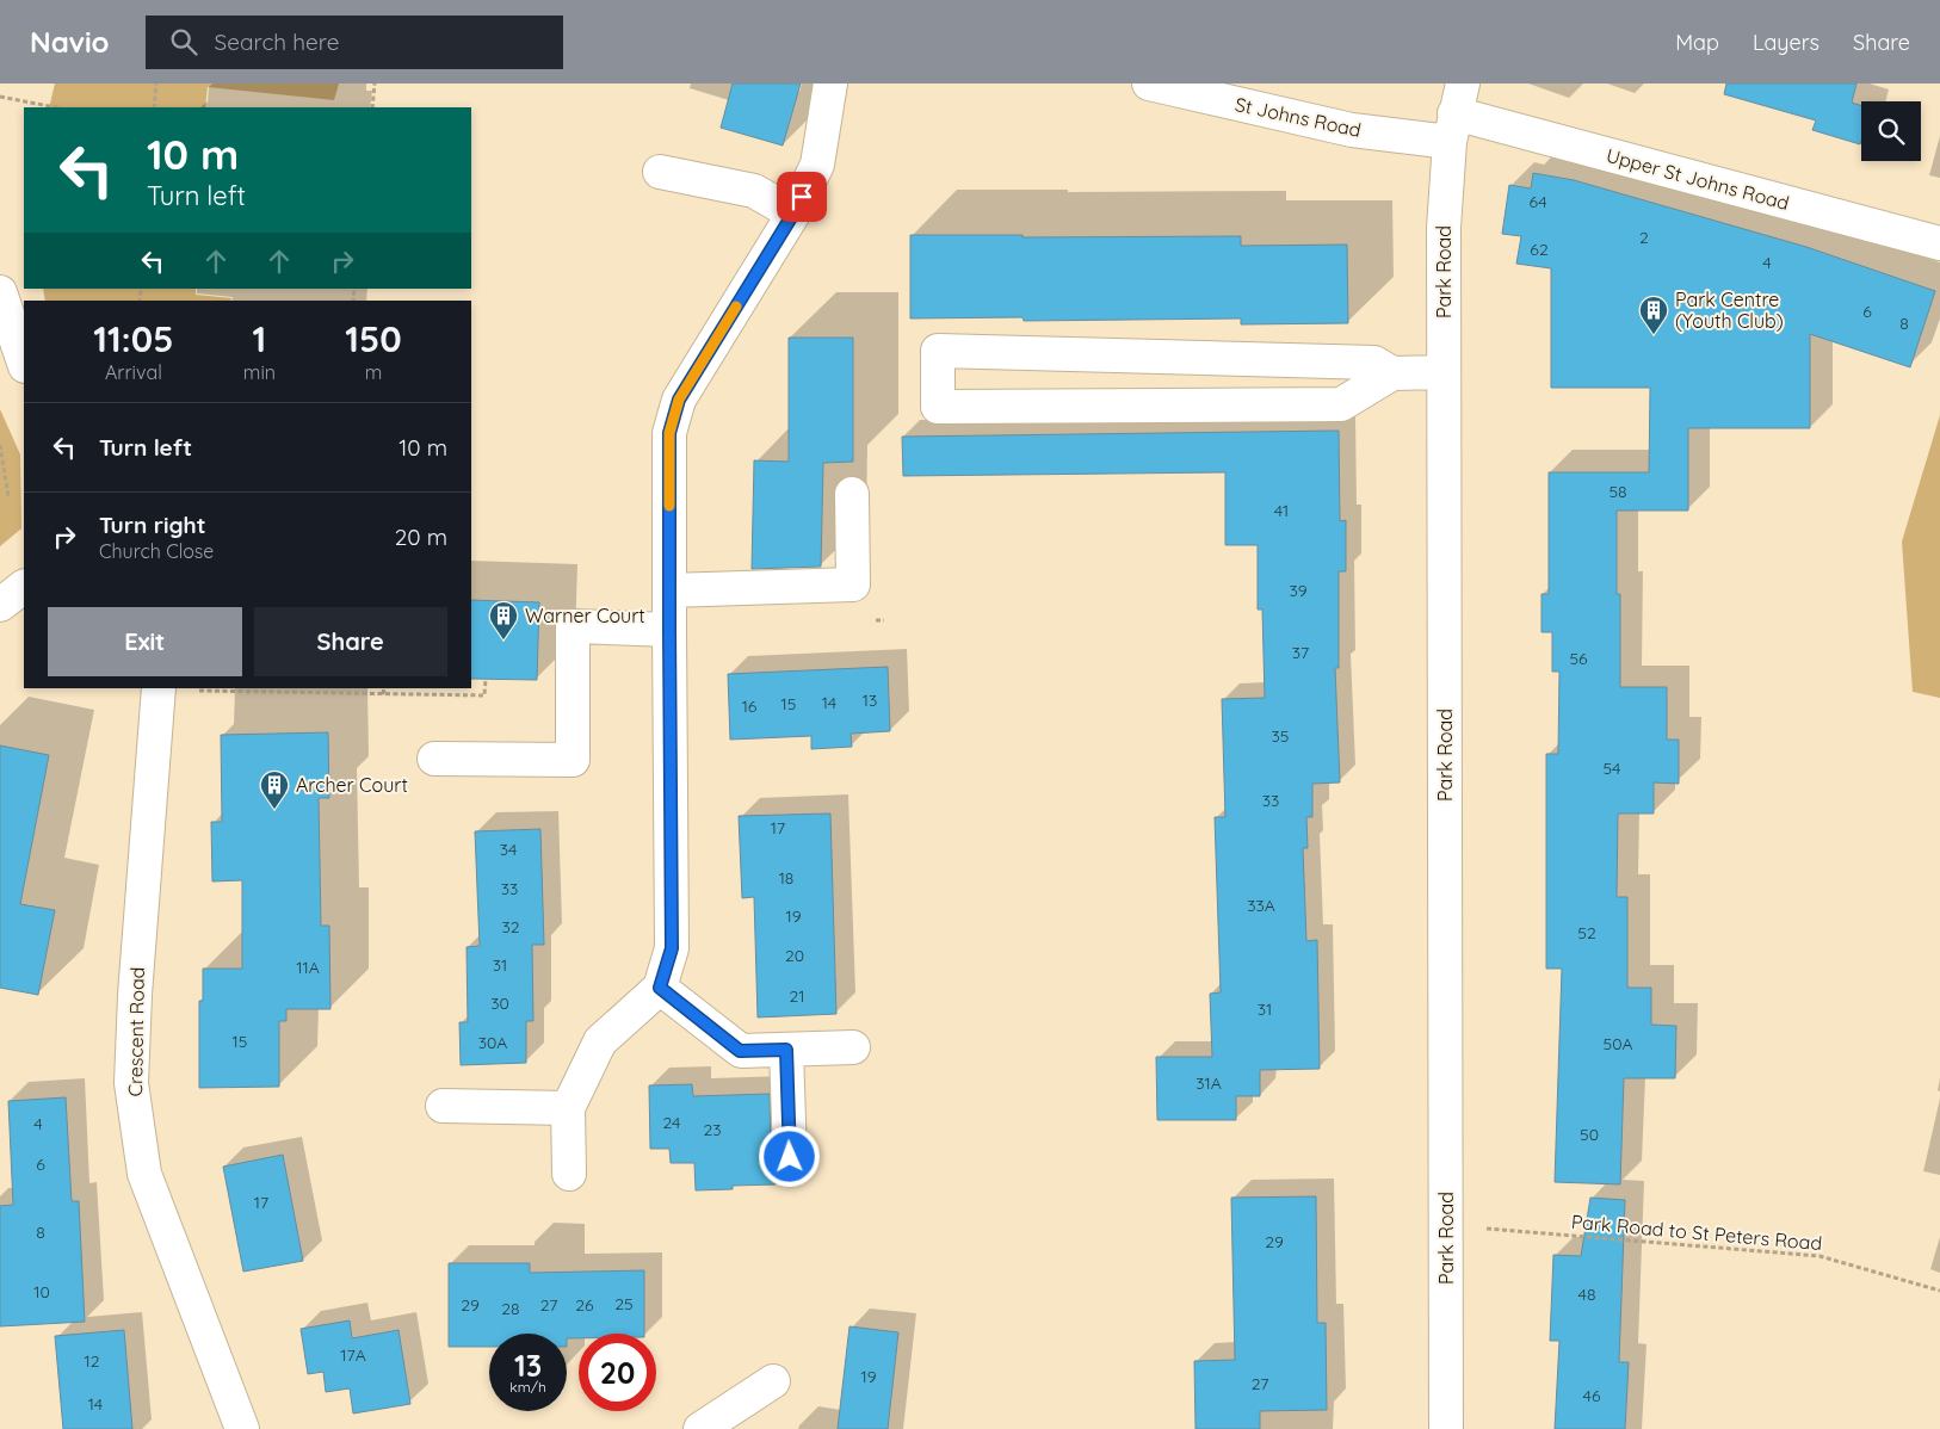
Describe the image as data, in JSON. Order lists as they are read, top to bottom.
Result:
{
  "streets": {
    "street": [
      "St Johns Road",
      "Upper St Johns Road",
      "Park Road",
      "Crescent Road"
    ],
    "path": ["Park Road to St Peters Road"]
  },
  "crossings": [
    ["St Johns Road", "Upper St Johns Road"],
    ["St Johns Road", "Park Road"],
    ["Upper St Johns Road", "Park Road"],
    ["Park Road", "Park Road to St Peters Road"]
  ],
  "places": {
    "building": ["Park Centre (Youth Club)", "Warner Court", "Archer Court"]
  },
  "house_numbers": [
    "64",
    "2",
    "62",
    "4",
    "6",
    "8",
    "58",
    "41",
    "39",
    "37",
    "56",
    "13",
    "14",
    "15",
    "16",
    "35",
    "54",
    "33",
    "17",
    "34",
    "18",
    "33",
    "33A",
    "19",
    "32",
    "52",
    "20",
    "31",
    "11A",
    "21",
    "30",
    "31",
    "15",
    "30A",
    "50A",
    "31A",
    "24",
    "4",
    "23",
    "50",
    "6",
    "17",
    "8",
    "29",
    "10",
    "48",
    "25",
    "29",
    "27",
    "26",
    "28",
    "17A",
    "12",
    "19",
    "27",
    "46",
    "14"
  ],
  "page": {
    "header": "Navio",
    "search": "Search here",
    "nav": ["Map", "Layers", "Share"],
    "turn": ["10 m", "Turn left"],
    "eta": [
      "11:05",
      "Arrival",
      "1",
      "min",
      "150",
      "m"
    ],
    "list": [
      {
        "name": "Turn left",
        "value": "10 m"
      },
      {
        "name": "Turn right",
        "note": "Church Close",
        "value": "20 m"
      }
    ],
    "buttons": ["Exit", "Share"],
    "speed": "13 km/h",
    "limit": "20"
  }
}
